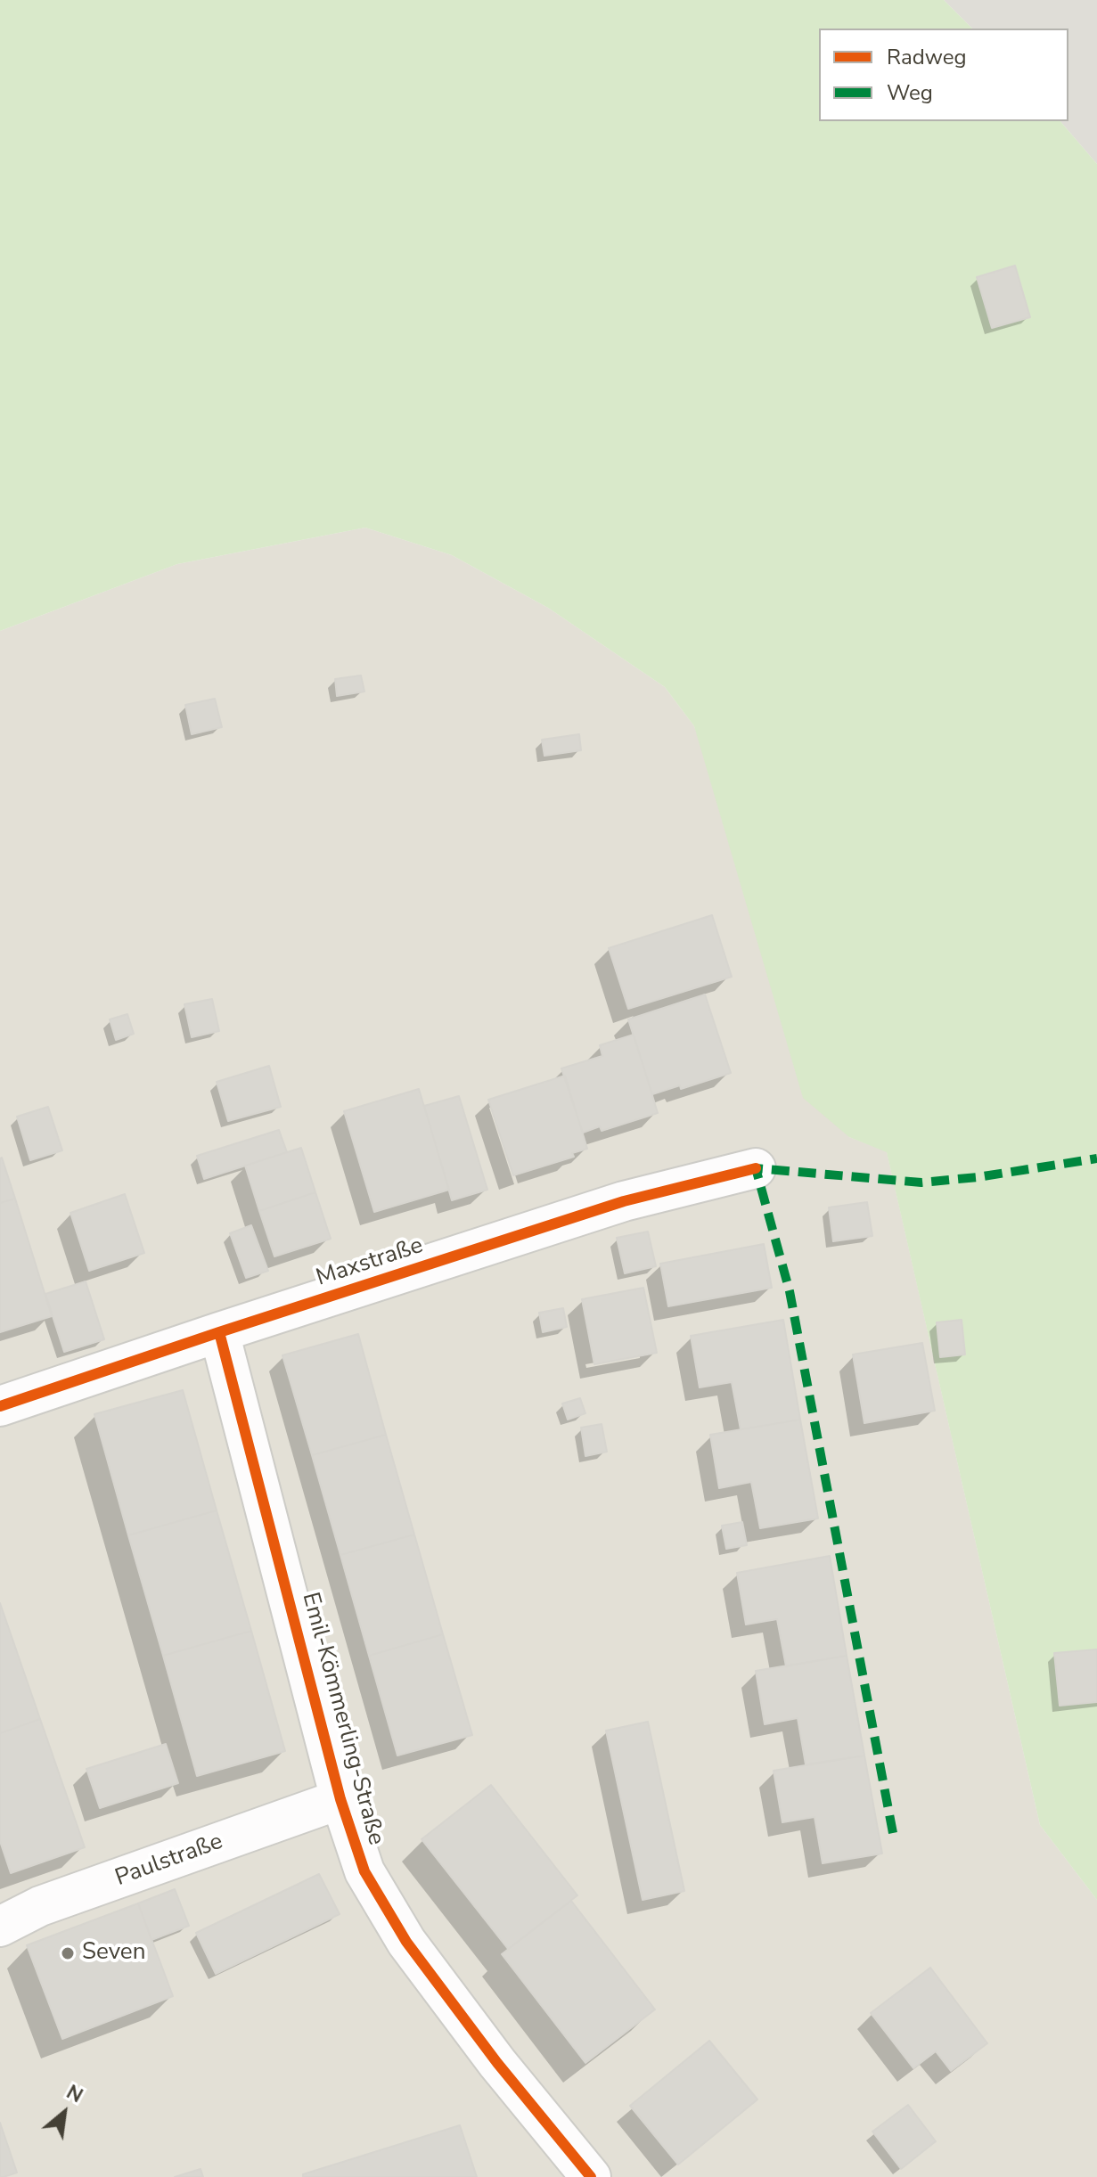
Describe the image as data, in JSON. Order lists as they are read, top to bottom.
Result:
{
  "streets": {
    "street": ["Maxstraße", "Emil-Kömmerling-Straße", "Paulstraße"]
  },
  "crossings": [
    ["Maxstraße", "Emil-Kömmerling-Straße"],
    ["Emil-Kömmerling-Straße", "Paulstraße"]
  ],
  "places": ["Seven"],
  "legend": ["Radweg", "Weg"],
  "north": "top right"
}
